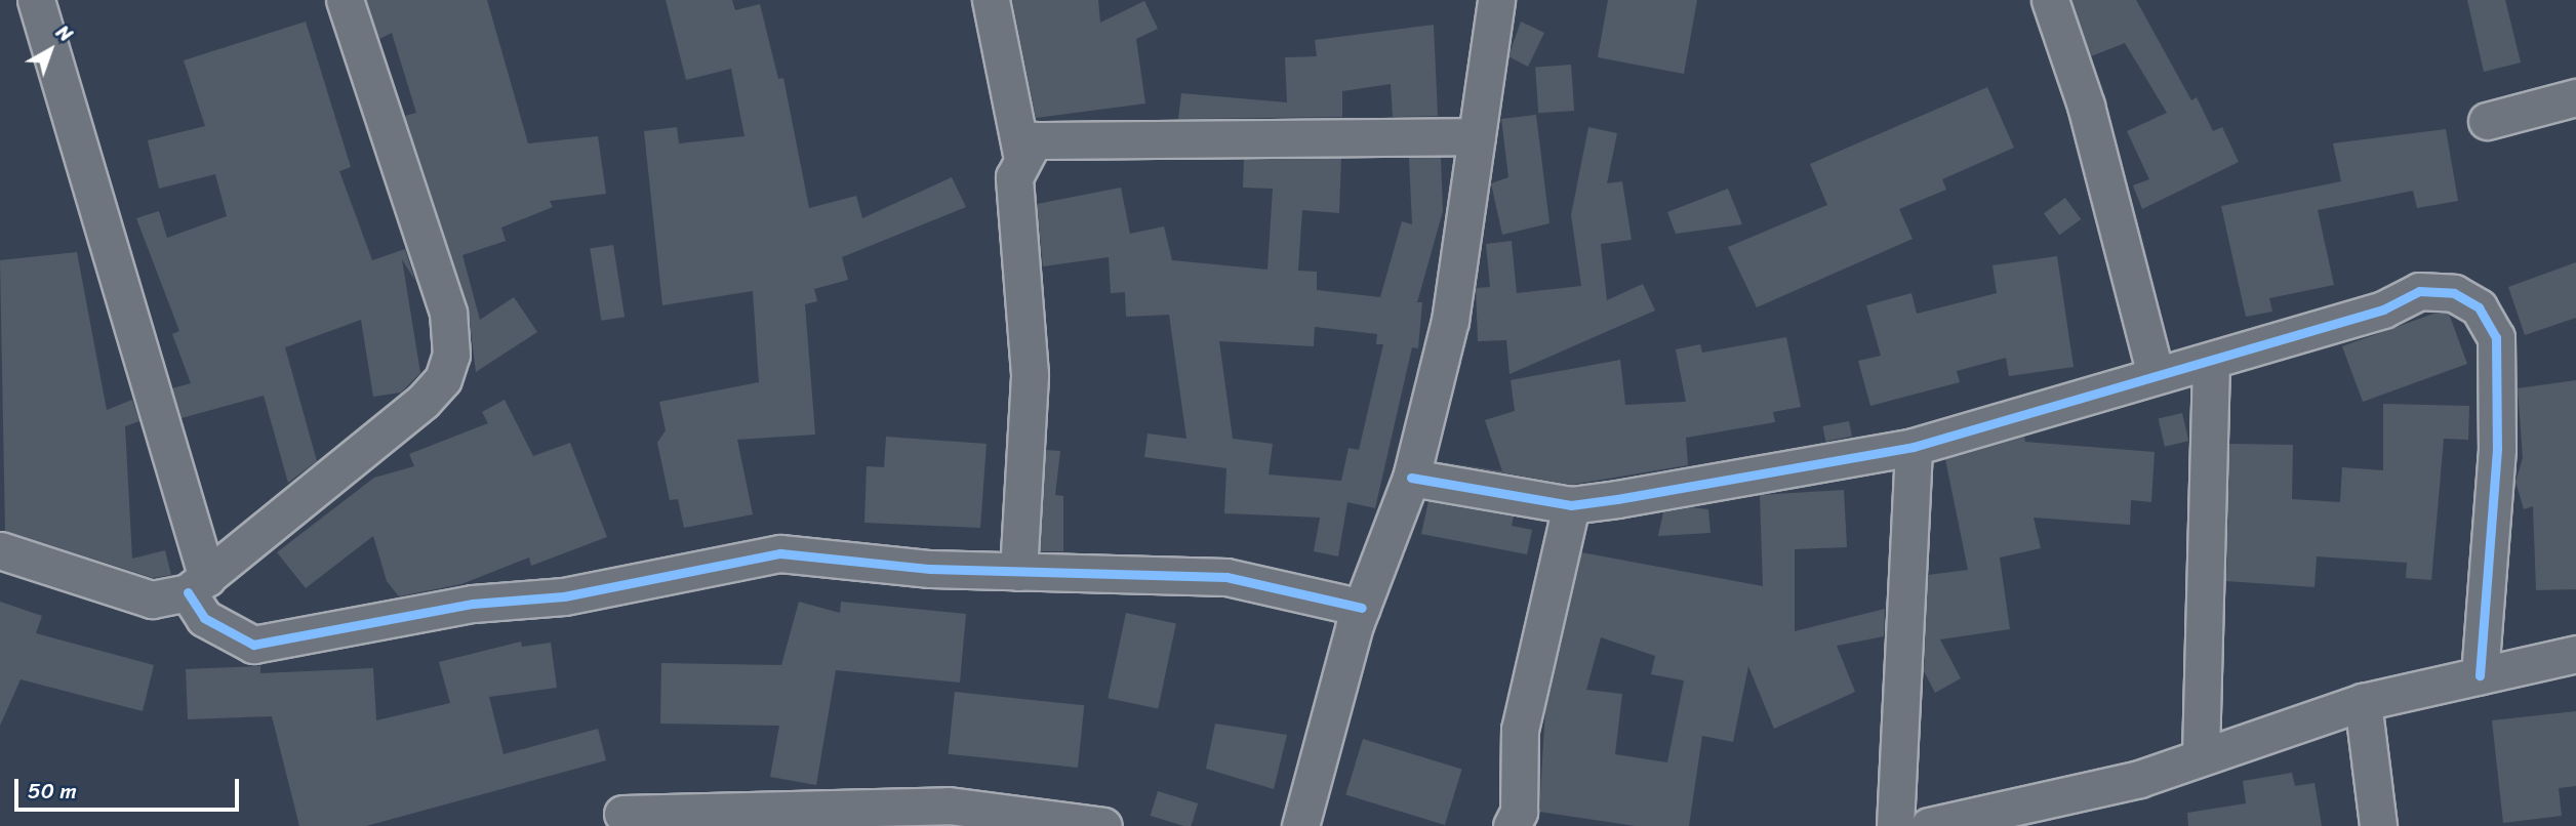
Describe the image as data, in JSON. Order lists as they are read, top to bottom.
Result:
{
  "scale_bar": "50 m",
  "north": "top right"
}
